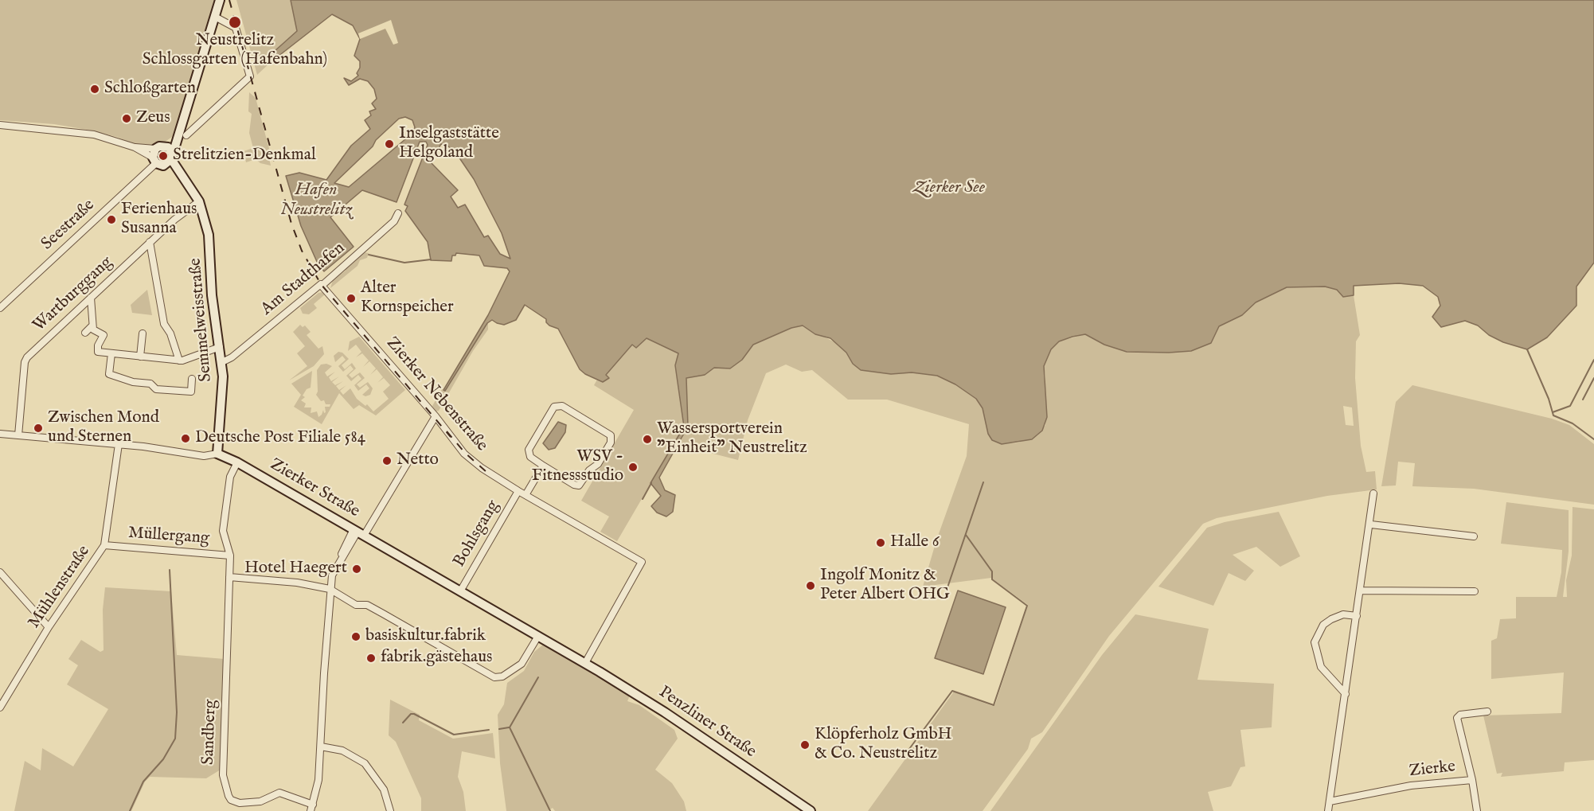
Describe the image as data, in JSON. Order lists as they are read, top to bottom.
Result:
{
  "streets": {
    "main road": ["Semmelweisstraße", "Zierker Straße", "Penzliner Straße"],
    "street": [
      "Seestraße",
      "Am Stadthafen",
      "Wartburggang",
      "Zierker Nebenstraße",
      "Bohlsgang",
      "Müllergang",
      "Mühlenstraße",
      "Sandberg",
      "Zierke"
    ]
  },
  "crossings": [
    ["Seestraße", "Semmelweisstraße"],
    ["Am Stadthafen", "Semmelweisstraße"],
    ["Am Stadthafen", "Zierker Nebenstraße"],
    ["Wartburggang", "Semmelweisstraße"],
    ["Wartburggang", "Zierker Straße"],
    ["Semmelweisstraße", "Zierker Straße"],
    ["Zierker Nebenstraße", "Zierker Straße"],
    ["Zierker Nebenstraße", "Bohlsgang"],
    ["Zierker Nebenstraße", "Penzliner Straße"],
    ["Zierker Nebenstraße", "Sandberg"],
    ["Zierker Straße", "Bohlsgang"],
    ["Zierker Straße", "Mühlenstraße"],
    ["Zierker Straße", "Penzliner Straße"],
    ["Zierker Straße", "Sandberg"],
    ["Müllergang", "Mühlenstraße"],
    ["Müllergang", "Sandberg"]
  ],
  "water": ["Zierker See", "Hafen Neustrelitz"],
  "places": [
    "Neustrelitz Schlossgarten (Hafenbahn)",
    "Schloßgarten",
    "Zeus",
    "Inselgaststätte Helgoland",
    "Strelitzien-Denkmal",
    "Ferienhaus Susanna",
    "Alter Kornspeicher",
    "Zwischen Mond und Sternen",
    "Deutsche Post Filiale 584",
    "Wassersportverein \"Einheit\" Neustrelitz",
    "Netto",
    "WSV - Fitnessstudio",
    "Halle 6",
    "Hotel Haegert",
    "Ingolf Monitz & Peter Albert OHG",
    "basiskultur.fabrik",
    "fabrik.gästehaus",
    "Klöpferholz GmbH & Co. Neustrelitz"
  ]
}
